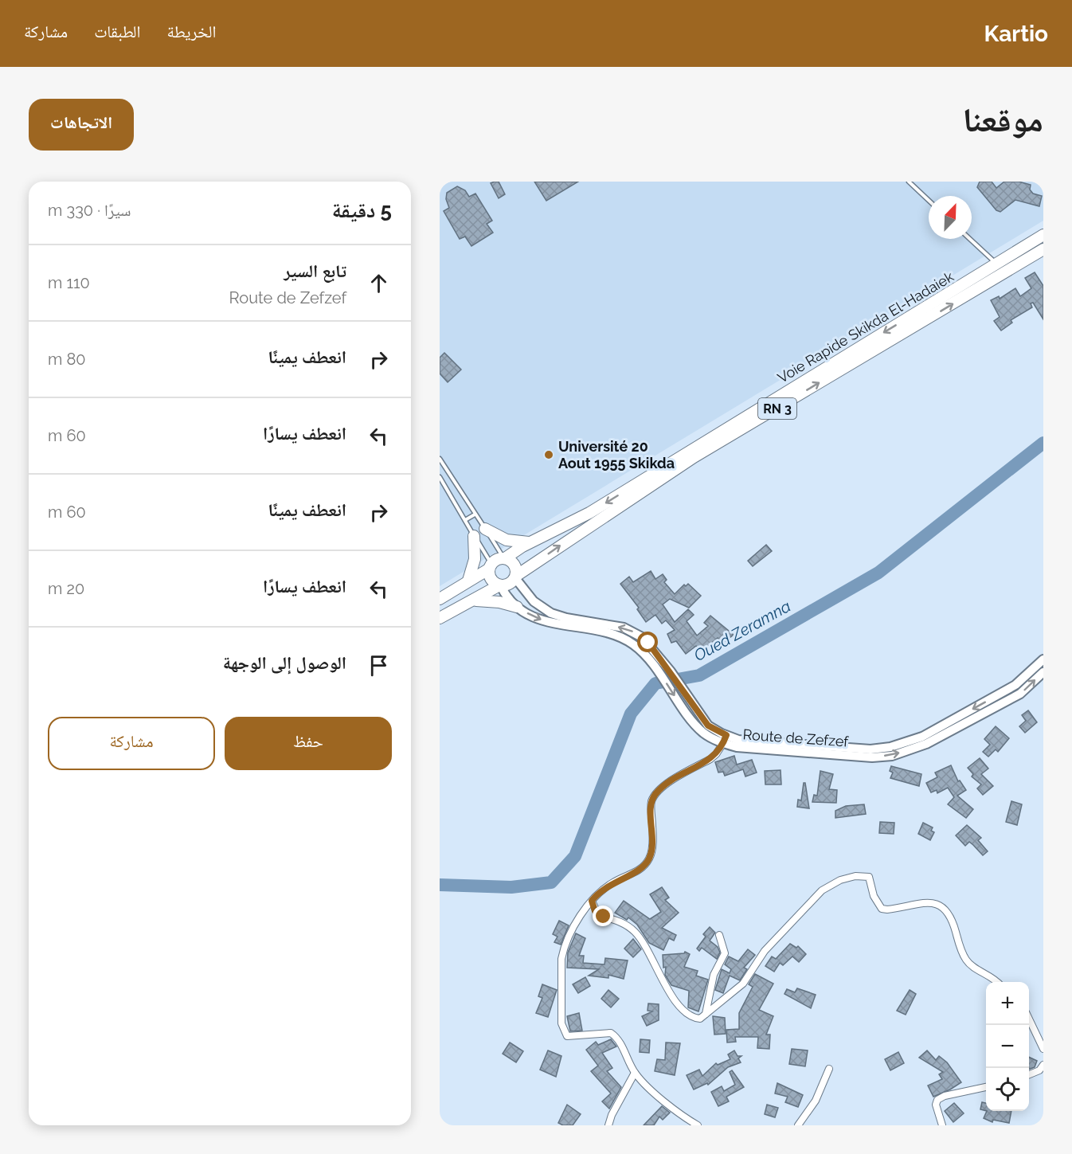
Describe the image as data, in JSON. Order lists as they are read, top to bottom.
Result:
{
  "streets": {
    "highway": ["Voie Rapide Skikda El-Hadaiek", "RN 3"],
    "main road": ["Route de Zefzef"]
  },
  "crossings": [
    ["Voie Rapide Skikda El-Hadaiek", "Route de Zefzef"]
  ],
  "water": ["Oued Zeramna"],
  "places": ["Université 20 Aout 1955 Skikda"],
  "north": "top right",
  "page": {
    "header": "Kartio",
    "nav": ["الخريطة", "الطبقات", "مشاركة"],
    "title": "موقعنا",
    "buttons": [
      "الاتجاهات",
      ["حفظ", "مشاركة"]
    ],
    "heading": ["5 دقيقة", "سيرًا · 330 m"],
    "list": [
      ["تابع السير", "Route de Zefzef", "110 m"],
      ["انعطف يمينًا", "80 m"],
      ["انعطف يسارًا", "60 m"],
      ["انعطف يمينًا", "60 m"],
      ["انعطف يسارًا", "20 m"],
      "الوصول إلى الوجهة"
    ],
    "map_buttons": ["+", "−"]
  }
}
